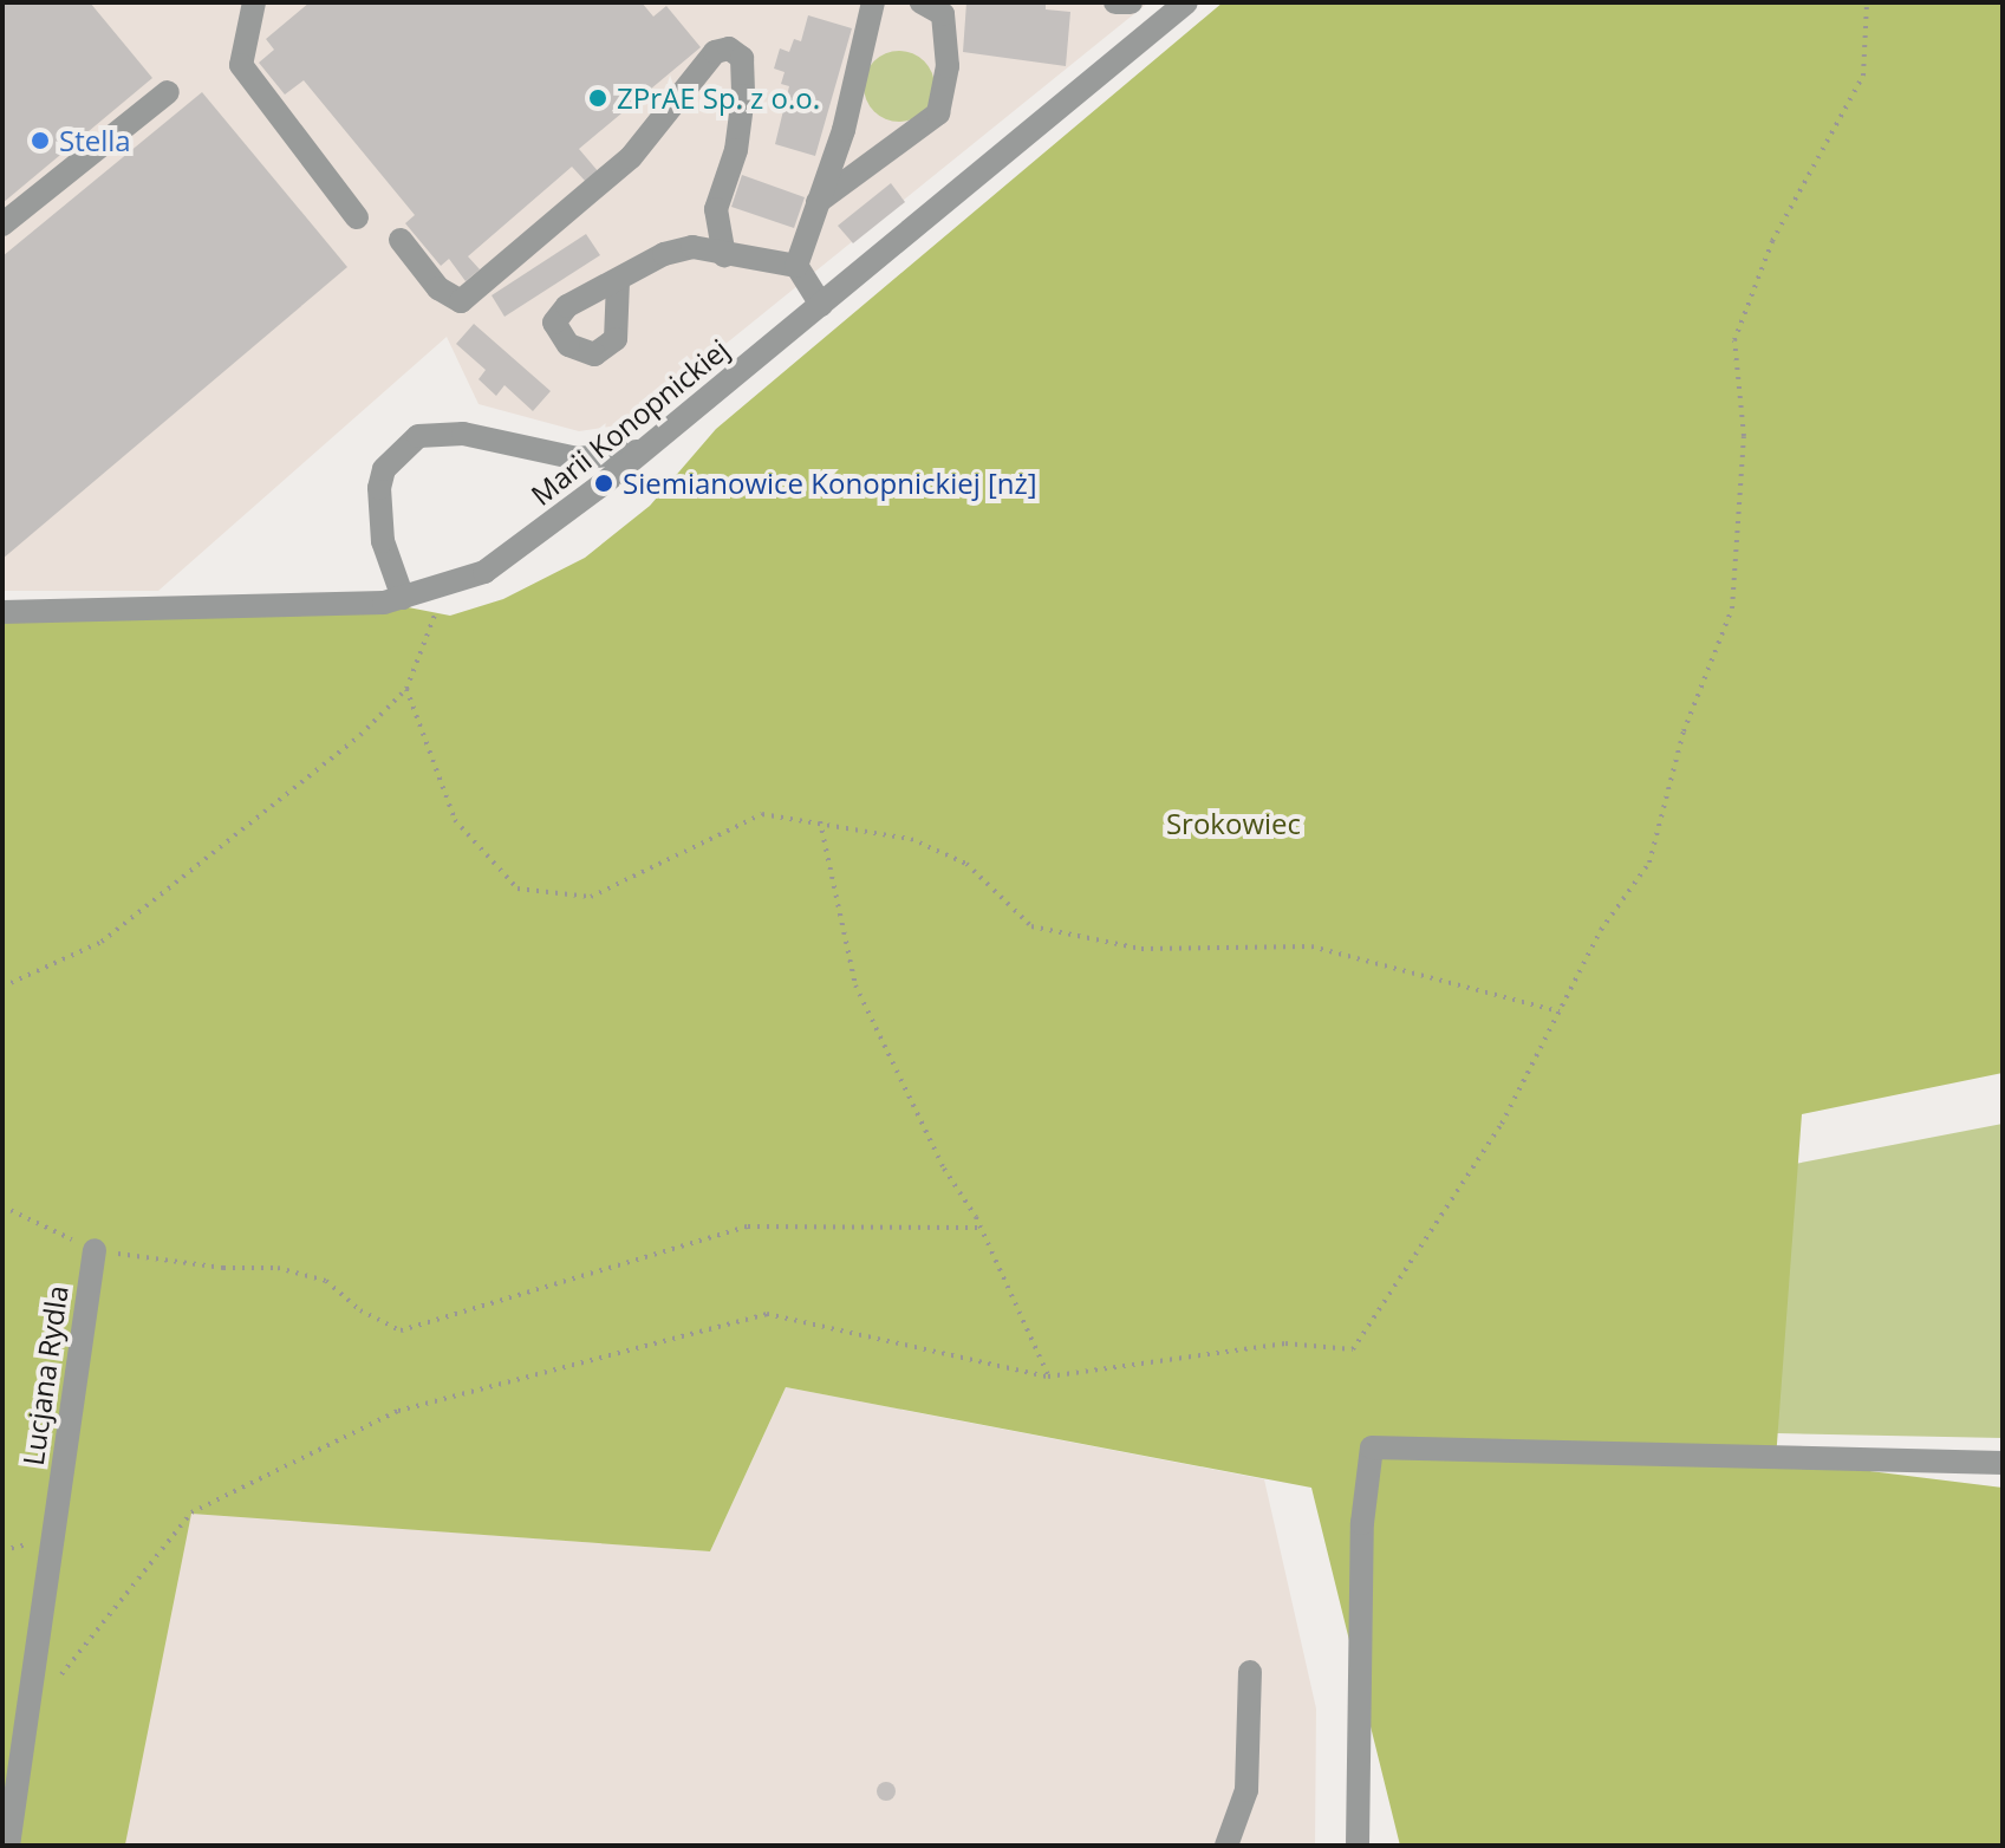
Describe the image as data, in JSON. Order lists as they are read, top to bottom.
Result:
{
  "streets": {
    "street": ["Marii Konopnickiej", "Lucjana Rydla"]
  },
  "parks": ["Srokowiec"],
  "places": ["ZPrAE Sp. z o.o.", "Stella", "Siemianowice Konopnickiej [nż]"]
}
